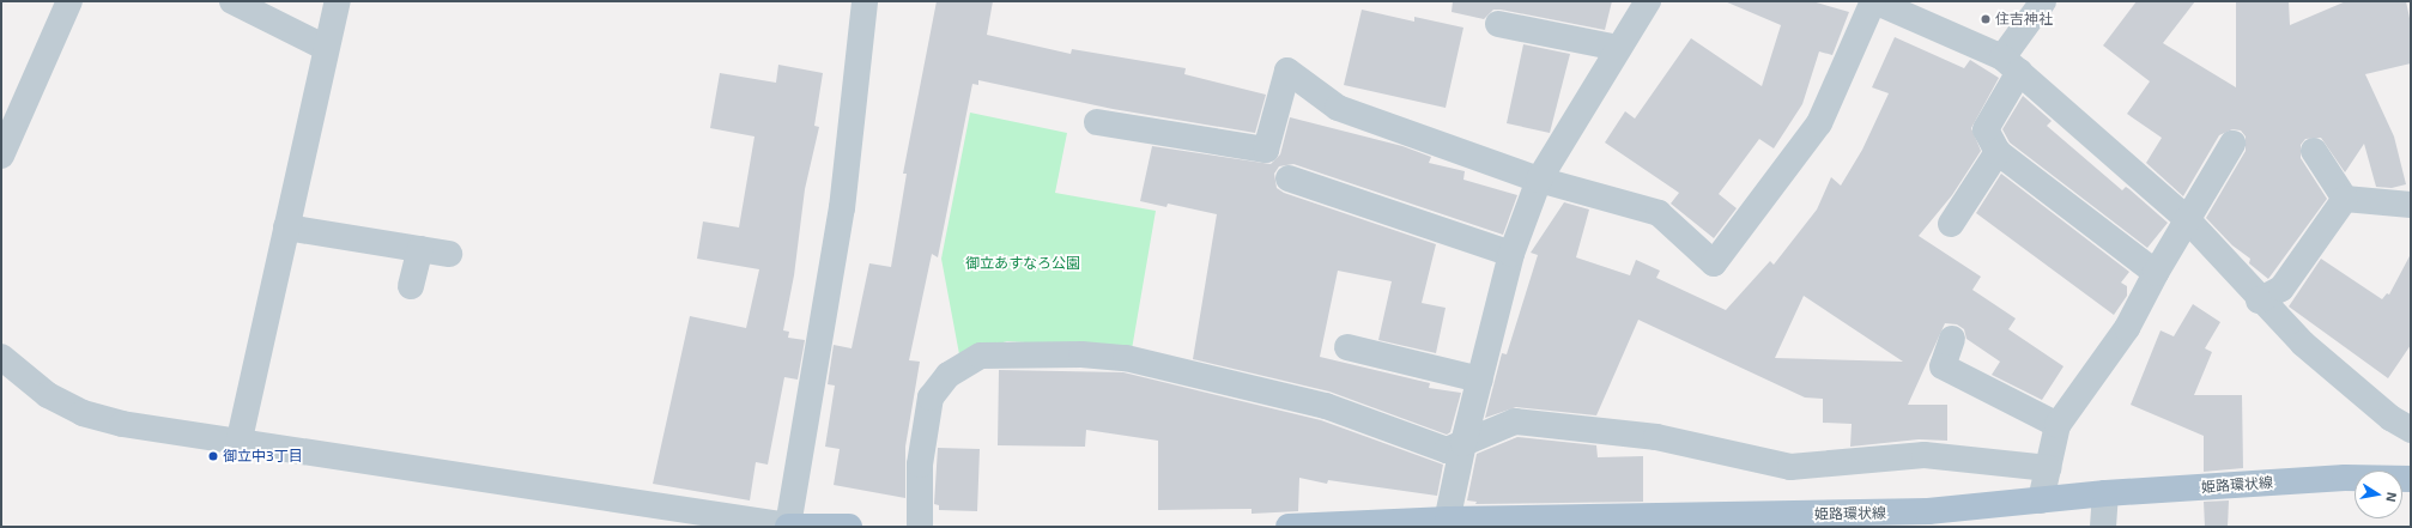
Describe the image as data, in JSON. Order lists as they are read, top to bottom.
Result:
{
  "streets": {
    "main road": ["姫路環状線"]
  },
  "parks": ["御立あすなろ公園"],
  "places": ["住吉神社", "御立中3丁目"],
  "north": "right"
}
